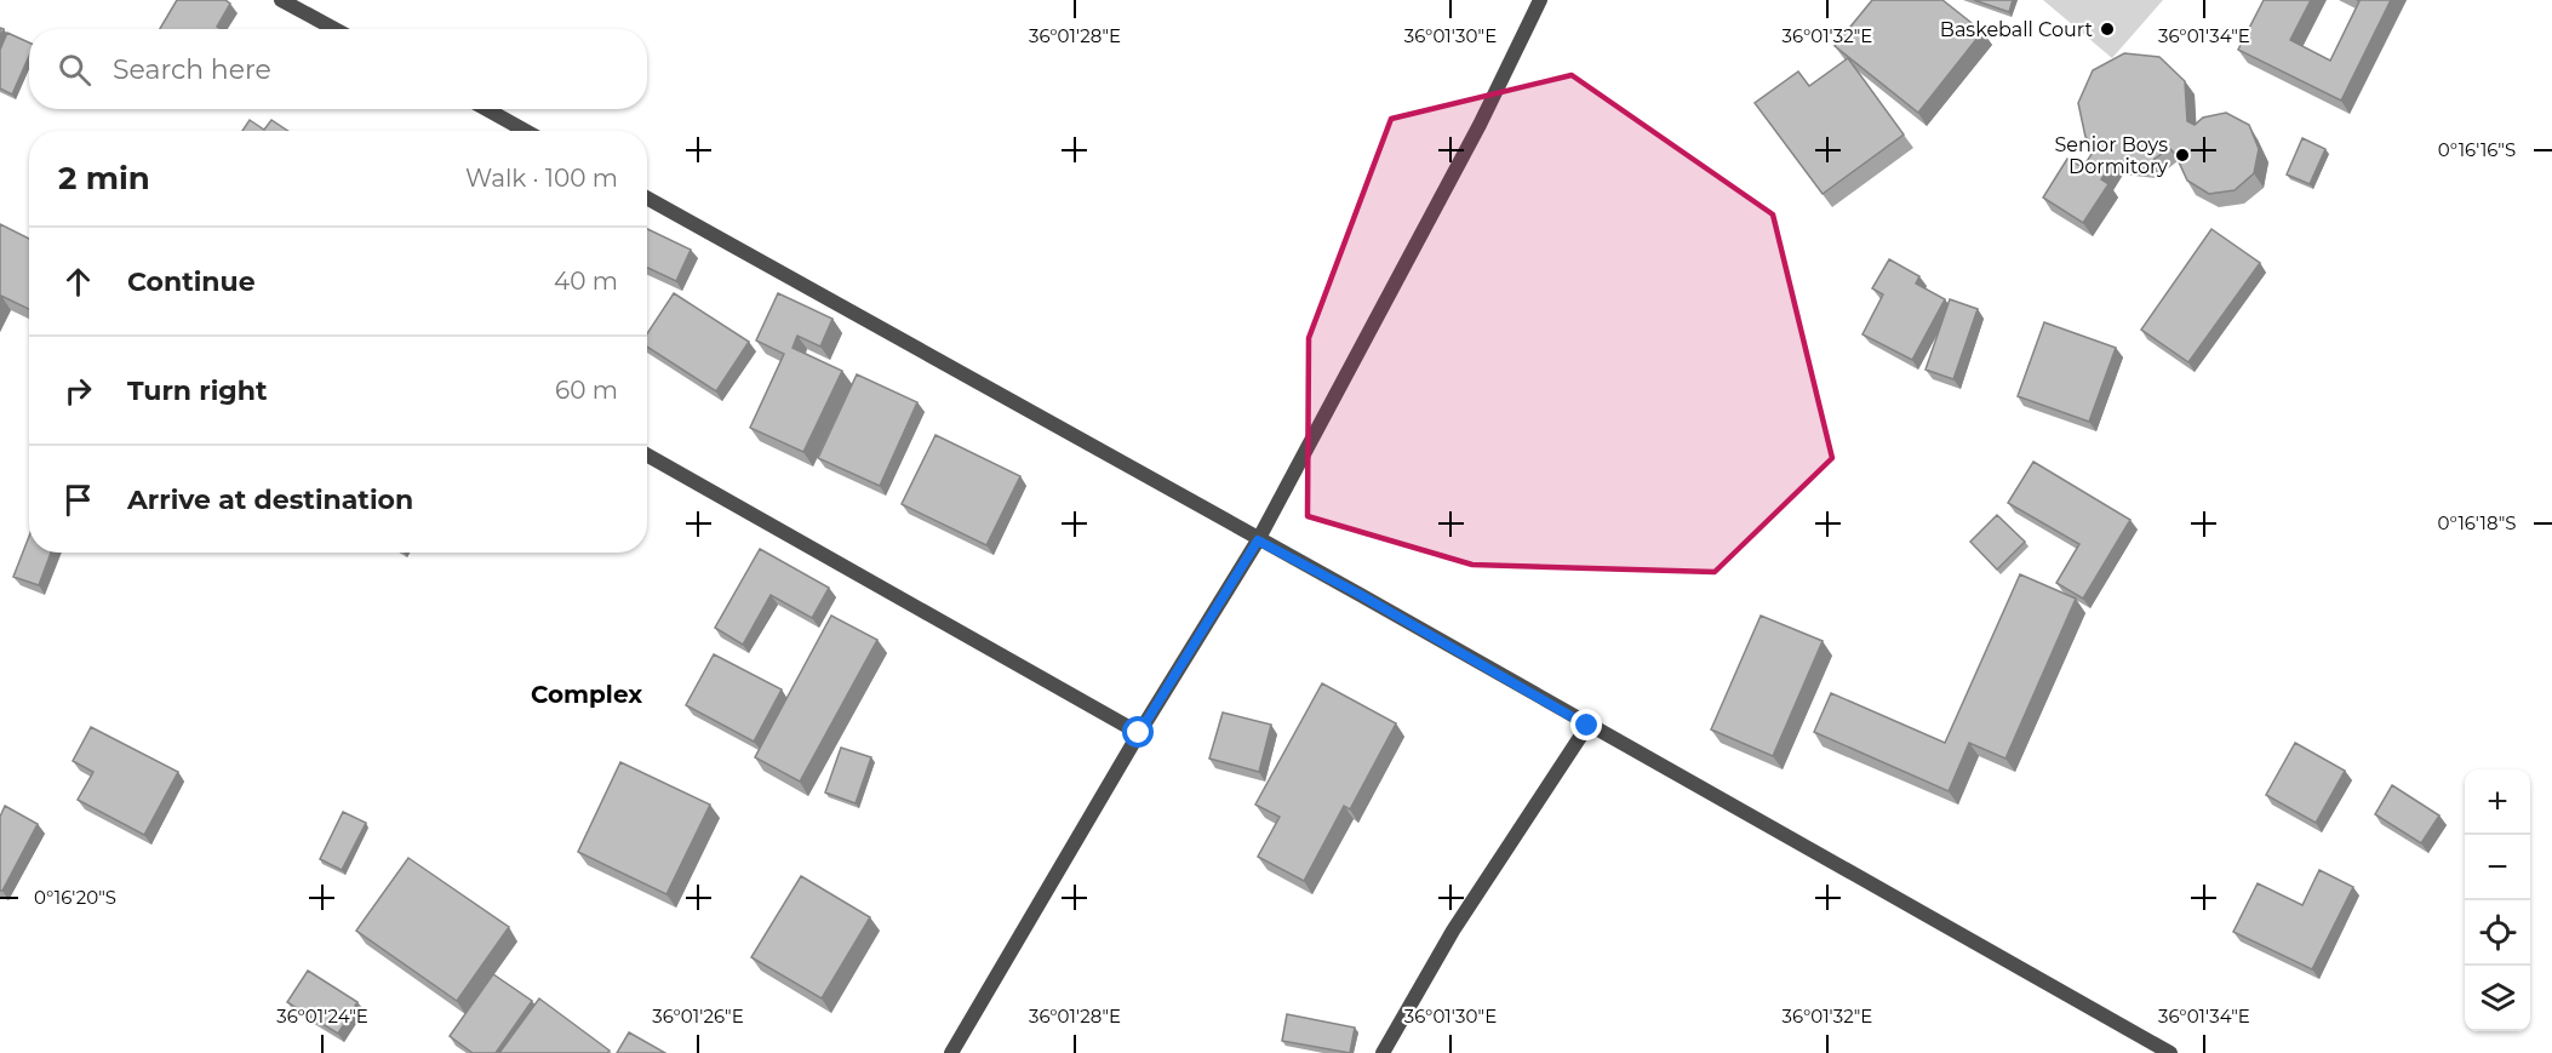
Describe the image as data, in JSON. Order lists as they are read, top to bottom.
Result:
{
  "districts": ["Complex"],
  "places": ["Baskeball Court", "Senior Boys Dormitory"],
  "page": {
    "search": "Search here",
    "heading": ["2 min", "Walk · 100 m"],
    "list": [
      ["Continue", "40 m"],
      ["Turn right", "60 m"],
      "Arrive at destination"
    ],
    "map_buttons": ["+", "−"]
  },
  "coordinates": [
    "36°01'28\"E",
    "36°01'30\"E",
    "36°01'32\"E",
    "36°01'34\"E",
    "0°16'16\"S",
    "0°16'18\"S",
    "0°16'20\"S",
    "36°01'24\"E",
    "36°01'26\"E"
  ]
}
